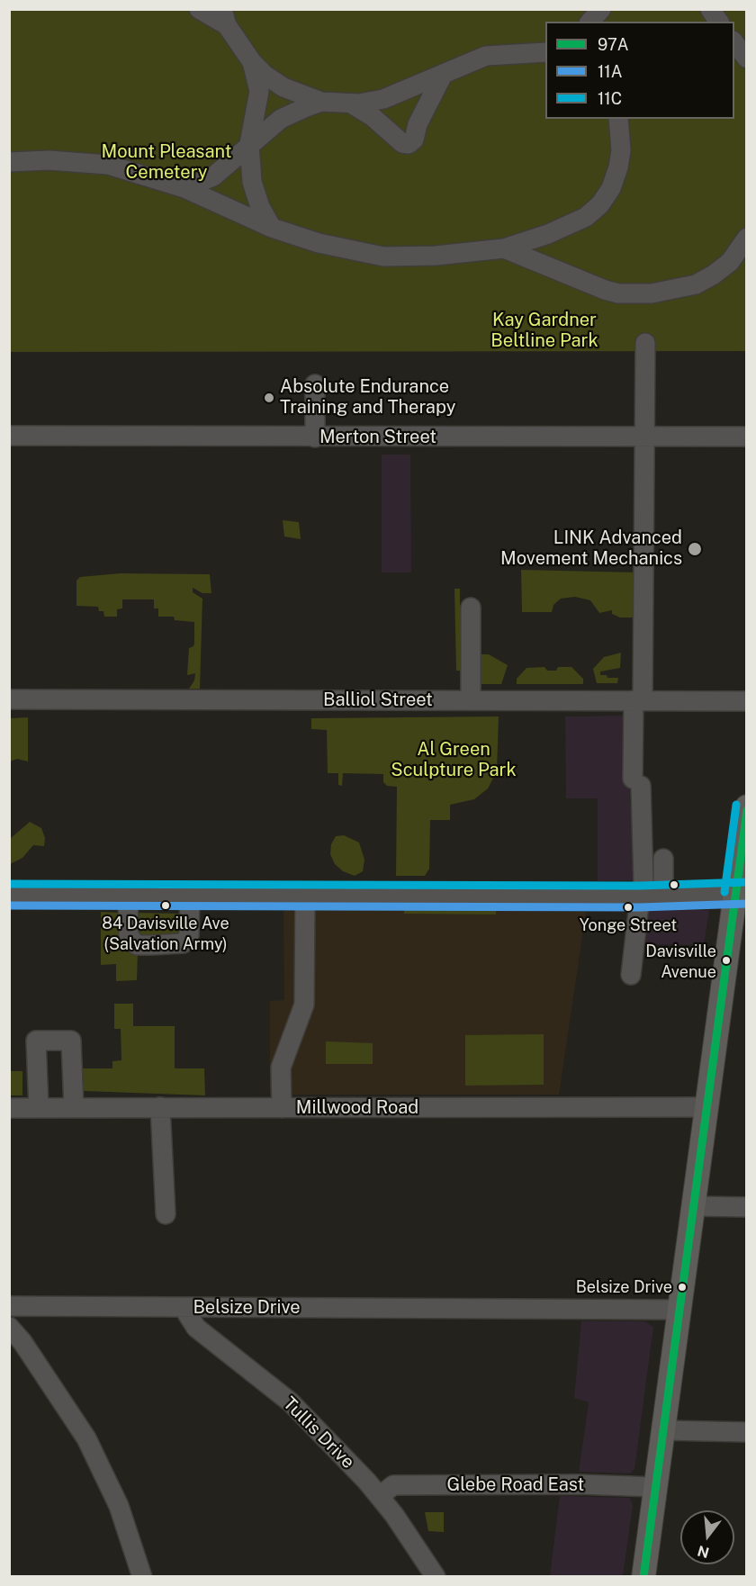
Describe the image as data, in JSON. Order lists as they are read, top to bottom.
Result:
{
  "streets": {
    "street": [
      "Merton Street",
      "Balliol Street",
      "Millwood Road",
      "Belsize Drive",
      "Tullis Drive",
      "Glebe Road East"
    ]
  },
  "crossings": [
    ["Belsize Drive", "Tullis Drive"],
    ["Tullis Drive", "Glebe Road East"]
  ],
  "parks": ["Mount Pleasant Cemetery", "Kay Gardner Beltline Park", "Al Green Sculpture Park"],
  "places": [
    "Absolute Endurance Training and Therapy",
    "LINK Advanced Movement Mechanics",
    "84 Davisville Ave (Salvation Army)",
    "Yonge Street",
    "Davisville Avenue",
    "Belsize Drive"
  ],
  "lines": ["transit line 11C", "transit line 97A", "transit line 11A"],
  "legend": ["97A", "11A", "11C"],
  "north": "bottom"
}
